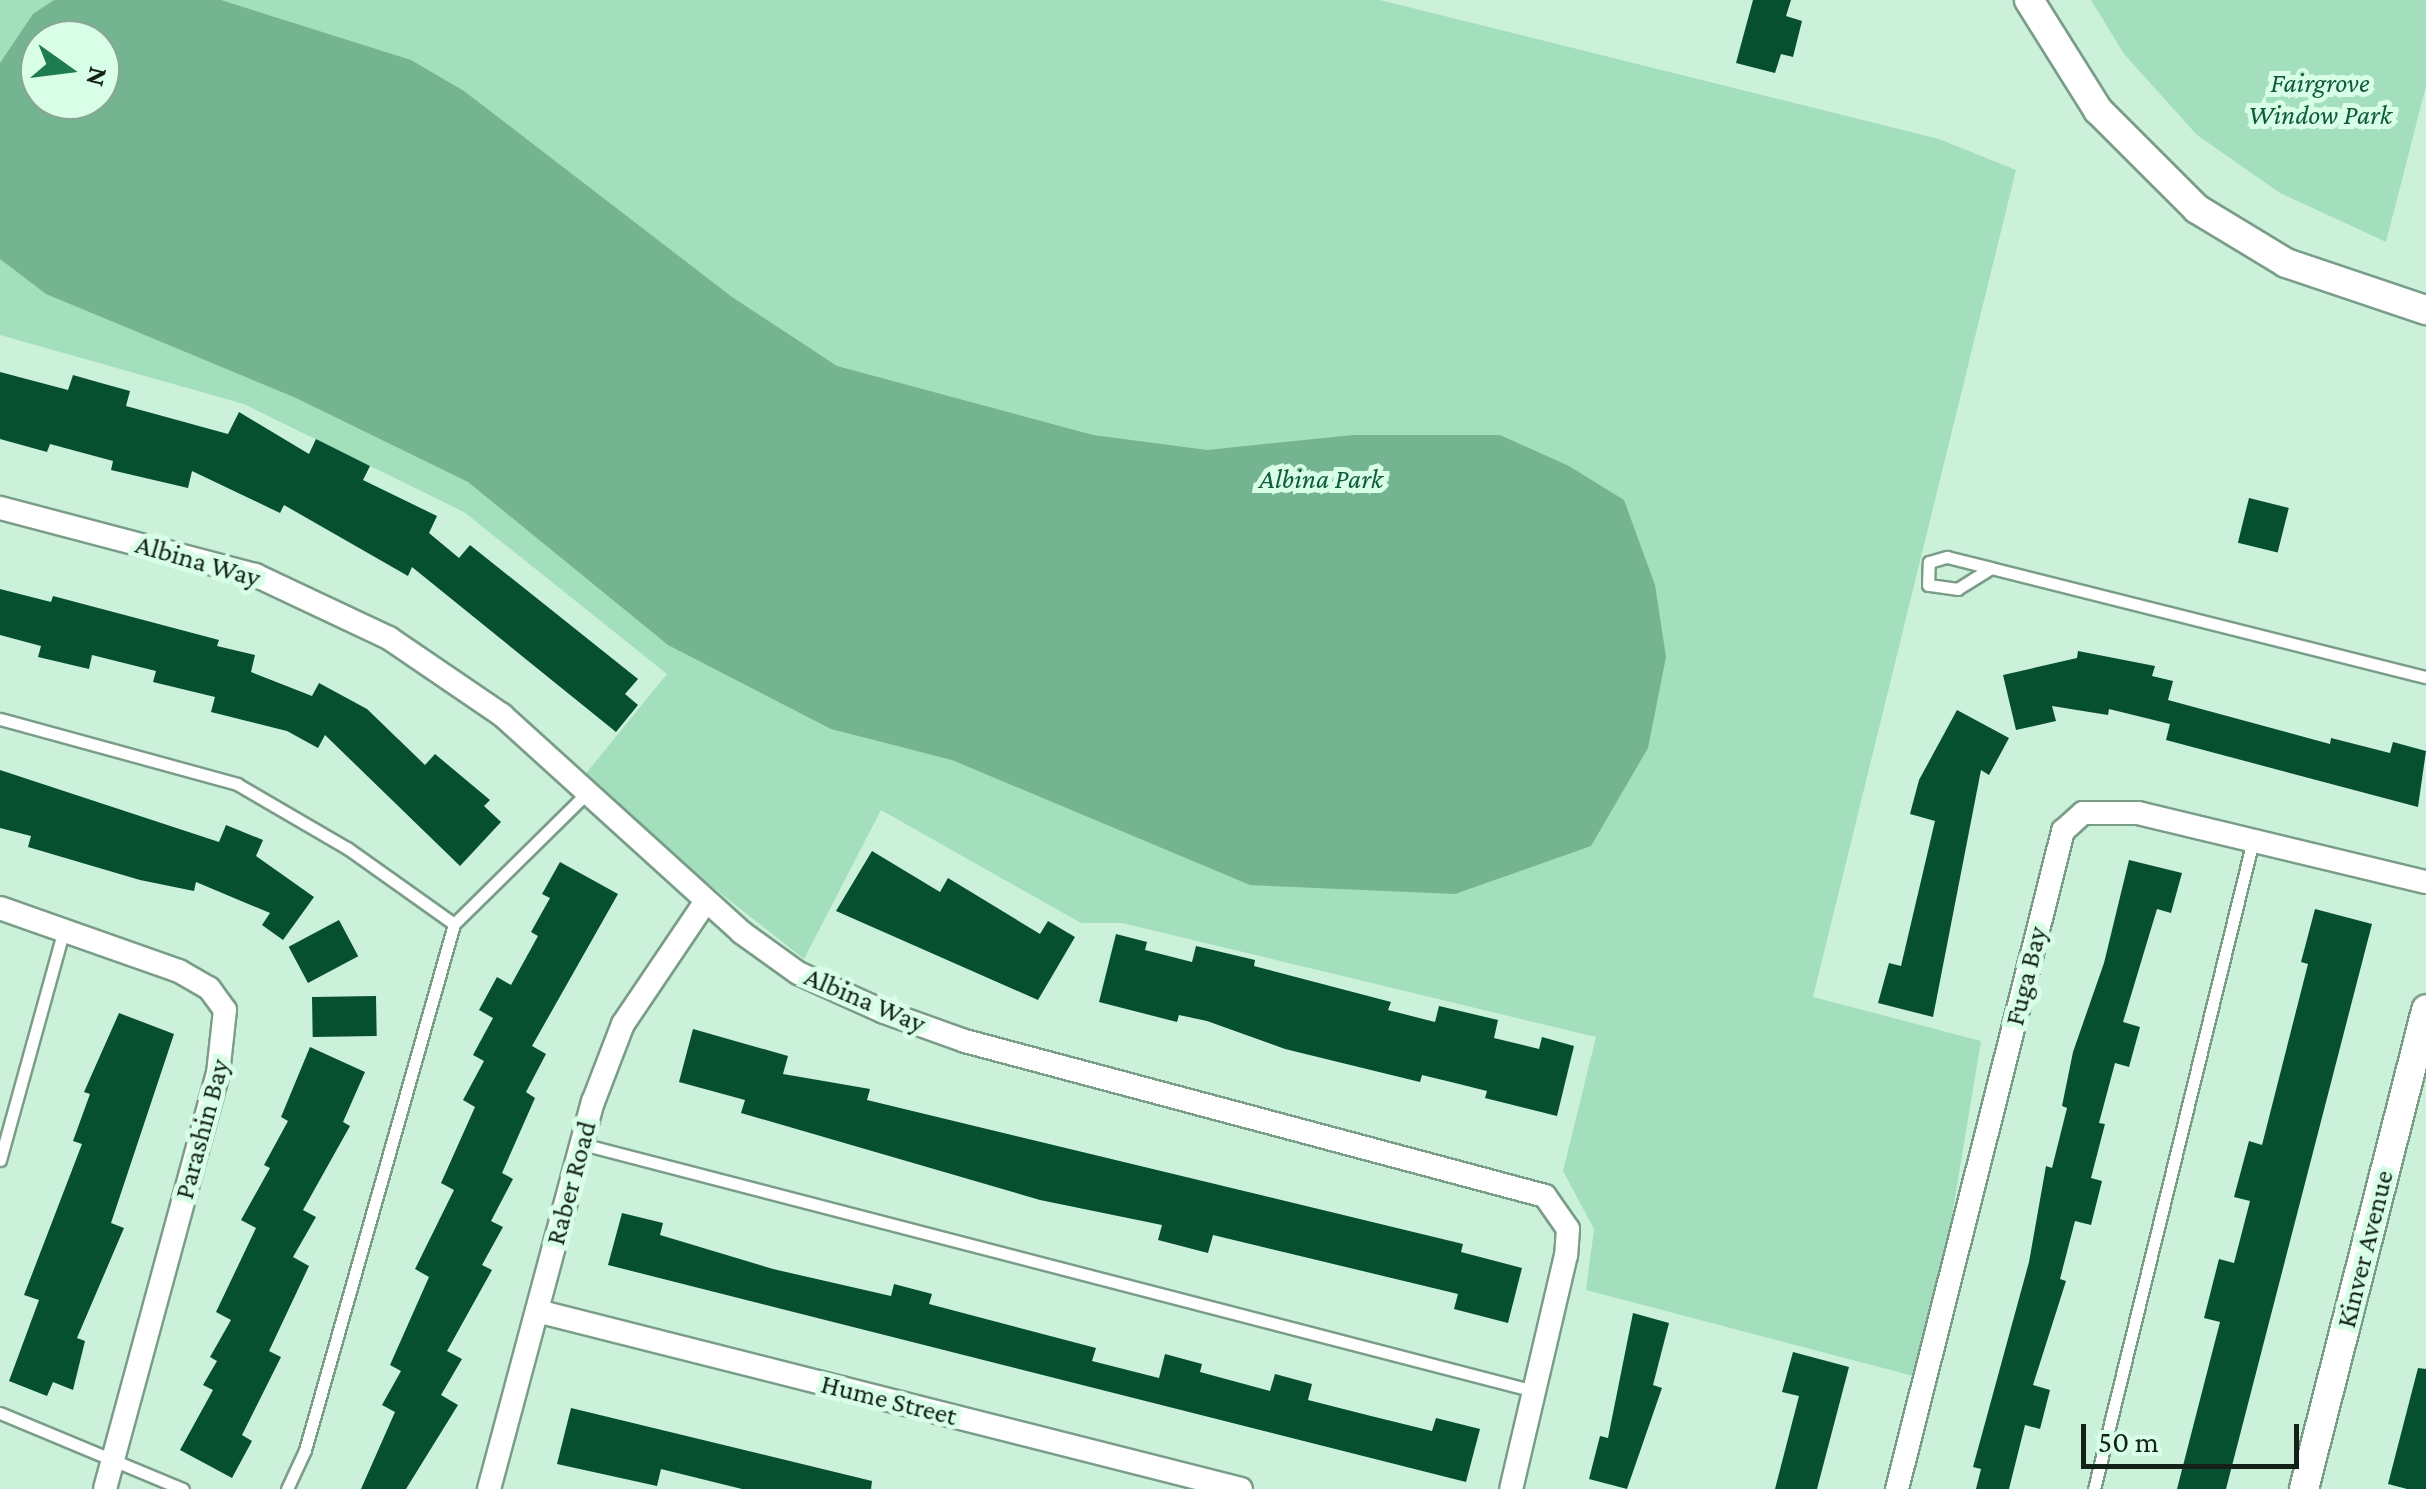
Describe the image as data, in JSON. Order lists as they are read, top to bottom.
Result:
{
  "streets": {
    "street": [
      "Albina Way",
      "Fuga Bay",
      "Parashin Bay",
      "Raber Road",
      "Kinver Avenue",
      "Hume Street"
    ]
  },
  "crossings": [
    ["Albina Way", "Raber Road"],
    ["Raber Road", "Hume Street"]
  ],
  "parks": ["Fairgrove Window Park", "Albina Park"],
  "scale_bar": "50 m",
  "north": "right"
}
